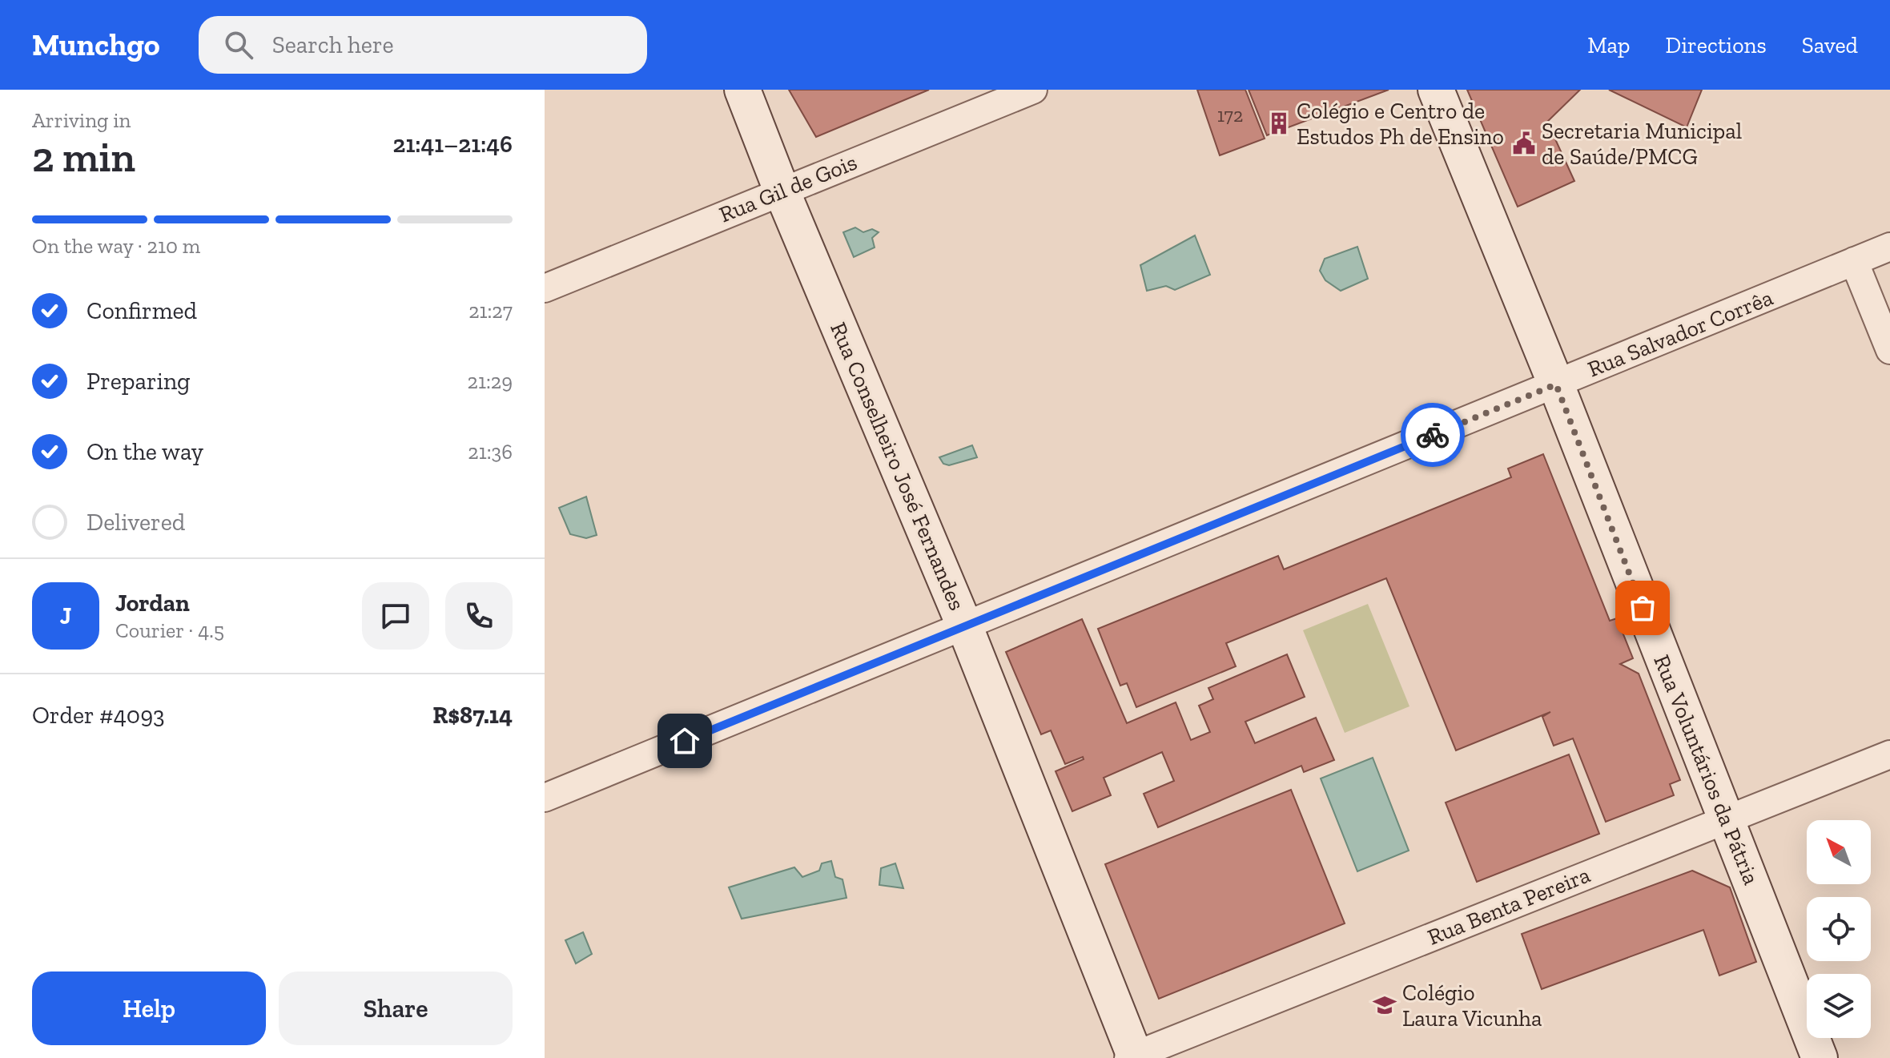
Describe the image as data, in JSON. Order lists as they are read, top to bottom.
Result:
{
  "streets": {
    "main road": ["Rua Conselheiro José Fernandes", "Rua Voluntários da Pátria"],
    "street": ["Rua Gil de Gois", "Rua Salvador Corrêa", "Rua Benta Pereira"]
  },
  "crossings": [
    ["Rua Gil de Gois", "Rua Conselheiro José Fernandes"],
    ["Rua Salvador Corrêa", "Rua Conselheiro José Fernandes"],
    ["Rua Salvador Corrêa", "Rua Voluntários da Pátria"],
    ["Rua Conselheiro José Fernandes", "Rua Benta Pereira"],
    ["Rua Voluntários da Pátria", "Rua Benta Pereira"]
  ],
  "places": {
    "building": ["Colégio e Centro de Estudos Ph de Ensino"],
    "public building": ["Secretaria Municipal de Saúde/PMCG"],
    "school or university": ["Colégio Laura Vicunha"]
  },
  "house_numbers": ["172"],
  "north": "top left",
  "page": {
    "header": "Munchgo",
    "search": "Search here",
    "nav": ["Map", "Directions", "Saved"],
    "heading": ["2 min", "Arriving in", "21:41–21:46"],
    "panel": [
      "Jordan",
      "Courier · 4.5",
      "Order #4093",
      "R$87.14"
    ],
    "bar": "On the way · 210 m",
    "list": [
      ["Confirmed", "21:27"],
      ["Preparing", "21:29"],
      ["On the way", "21:36"],
      "Delivered"
    ],
    "round": "J",
    "buttons": ["Help", "Share"]
  }
}
